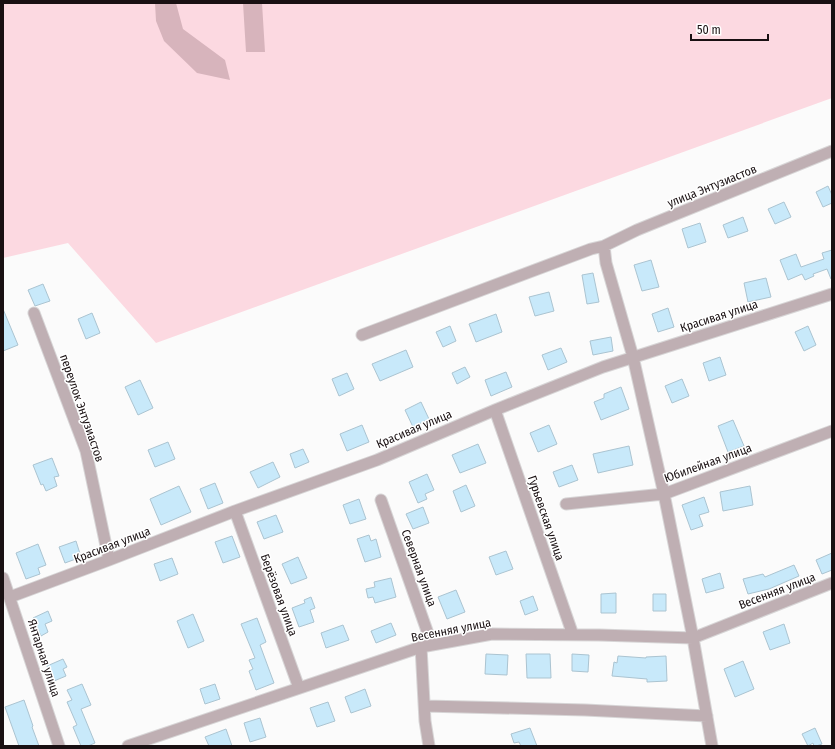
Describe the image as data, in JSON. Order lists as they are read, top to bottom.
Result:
{
  "streets": {
    "street": [
      "улица Энтузиастов",
      "Красивая улица",
      "переулок Энтузиастов",
      "Юбилейная улица",
      "Гурьевская улица",
      "Северная улица",
      "Весенняя улица",
      "Берёзовая улица",
      "Янтарная улица"
    ]
  },
  "crossings": [
    ["Красивая улица", "переулок Энтузиастов"],
    ["Красивая улица", "Гурьевская улица"],
    ["Красивая улица", "Берёзовая улица"],
    ["Красивая улица", "Янтарная улица"],
    ["Гурьевская улица", "Весенняя улица"],
    ["Северная улица", "Весенняя улица"],
    ["Весенняя улица", "Берёзовая улица"]
  ],
  "scale_bar": "50 m"
}
